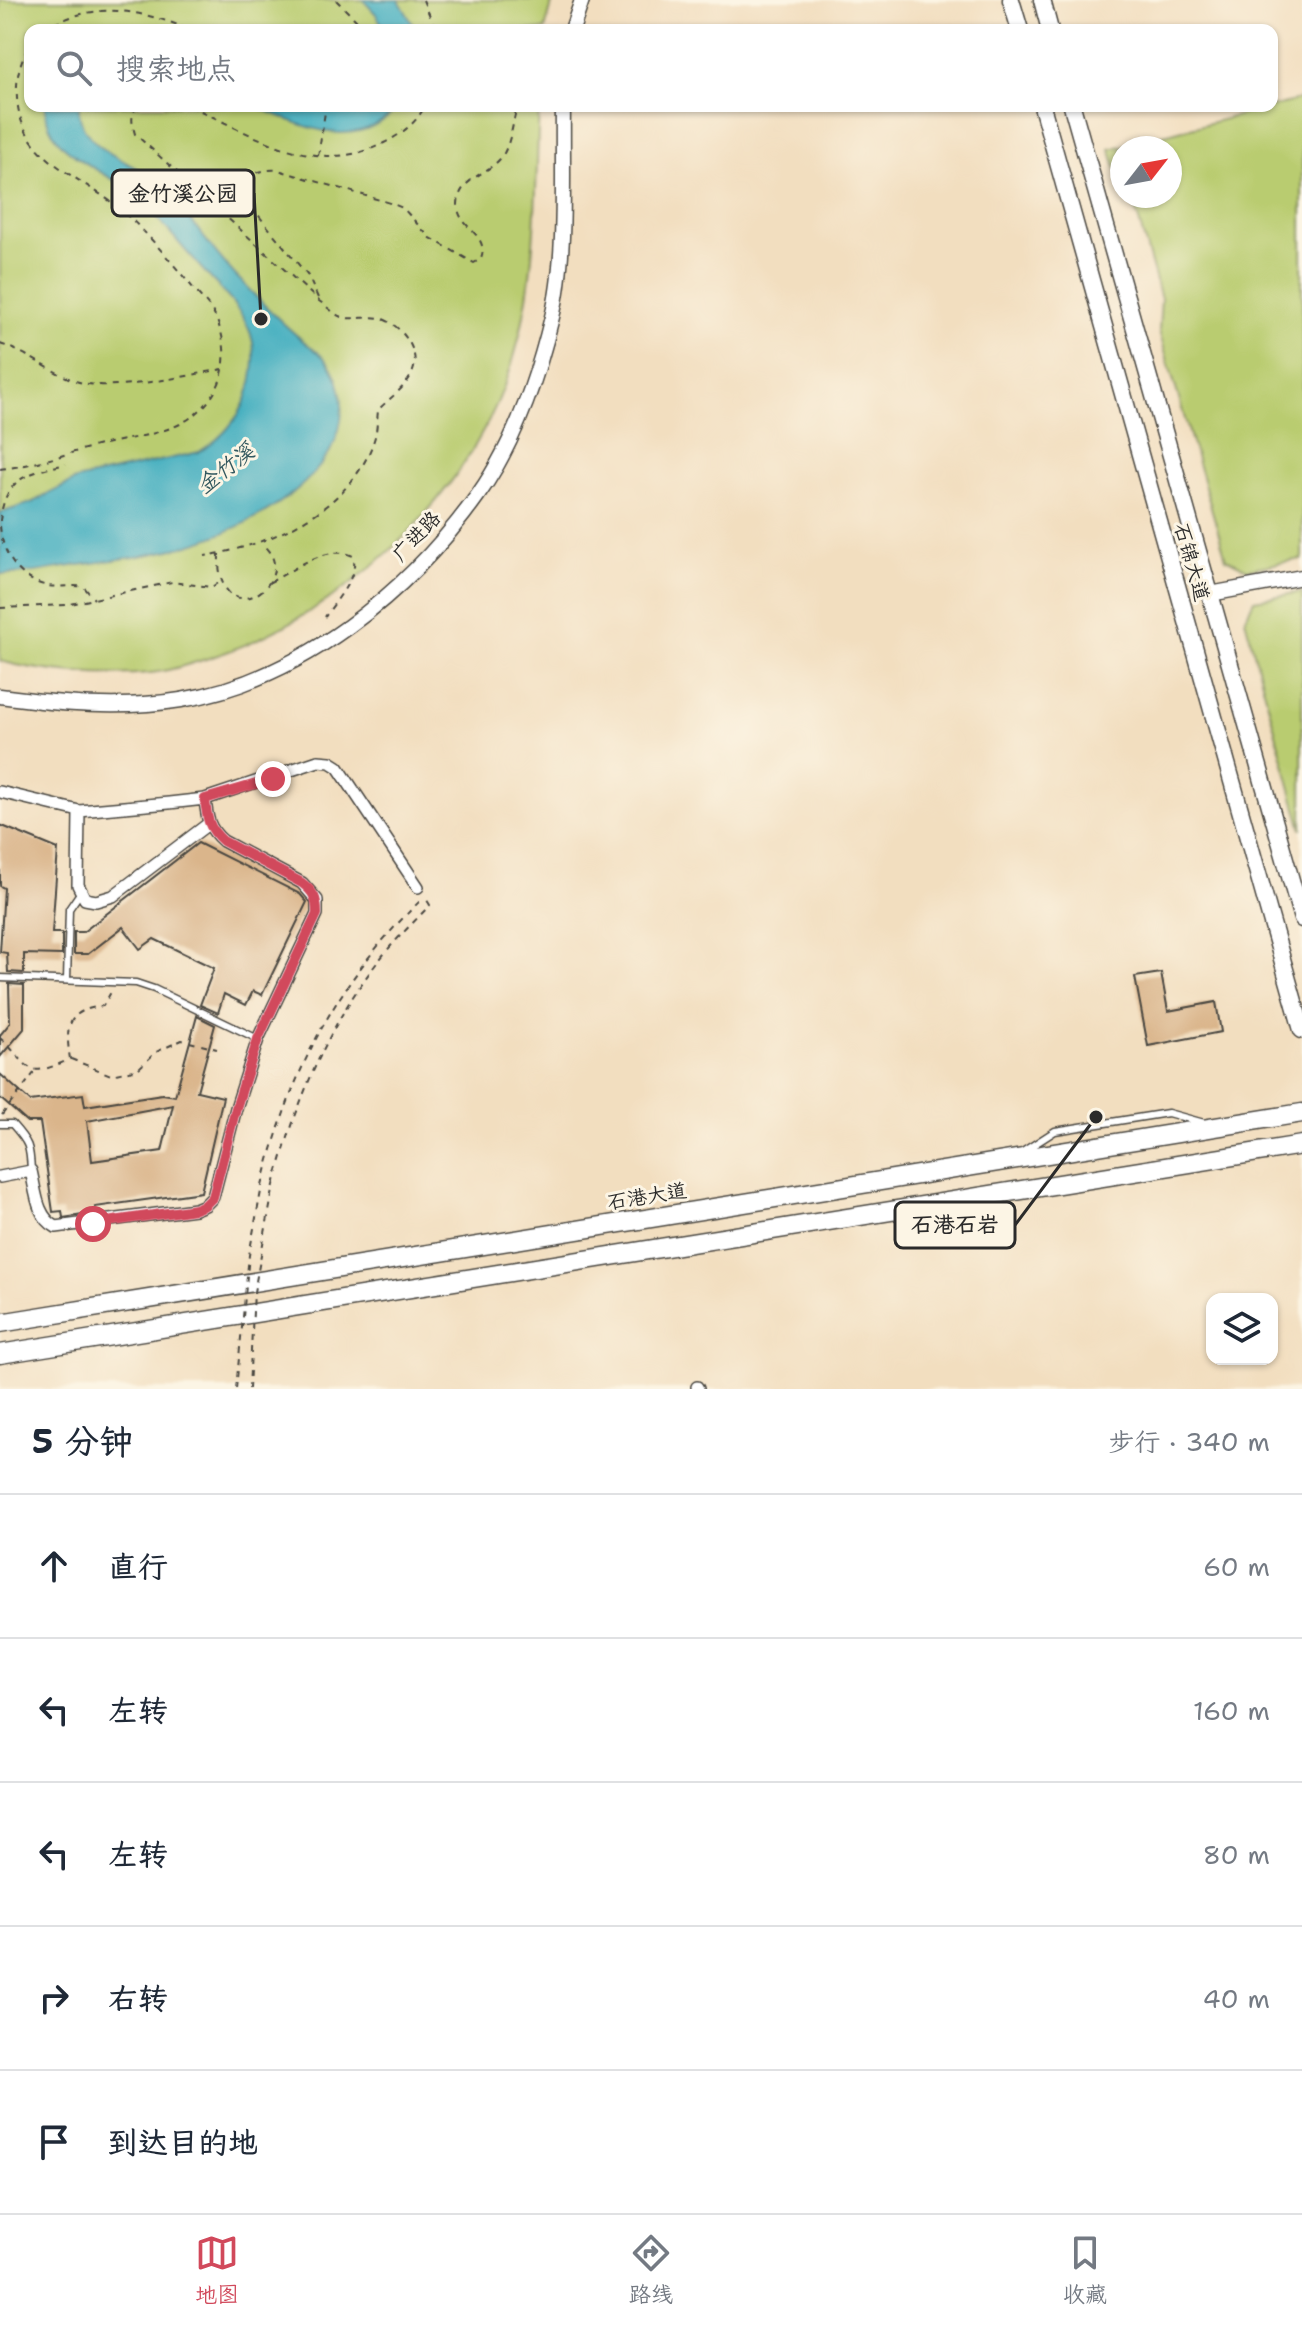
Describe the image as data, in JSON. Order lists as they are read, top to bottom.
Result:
{
  "streets": {
    "main road": ["石锦大道", "石港大道"],
    "street": ["广进路"]
  },
  "water": ["金竹溪"],
  "places": ["金竹溪公园", "石港石岩"],
  "north": "top right",
  "page": {
    "search": "搜索地点",
    "heading": ["5 分钟", "步行 · 340 m"],
    "list": [
      ["直行", "60 m"],
      ["左转", "160 m"],
      ["左转", "80 m"],
      ["右转", "40 m"],
      "到达目的地"
    ],
    "nav": ["地图", "路线", "收藏"]
  }
}
